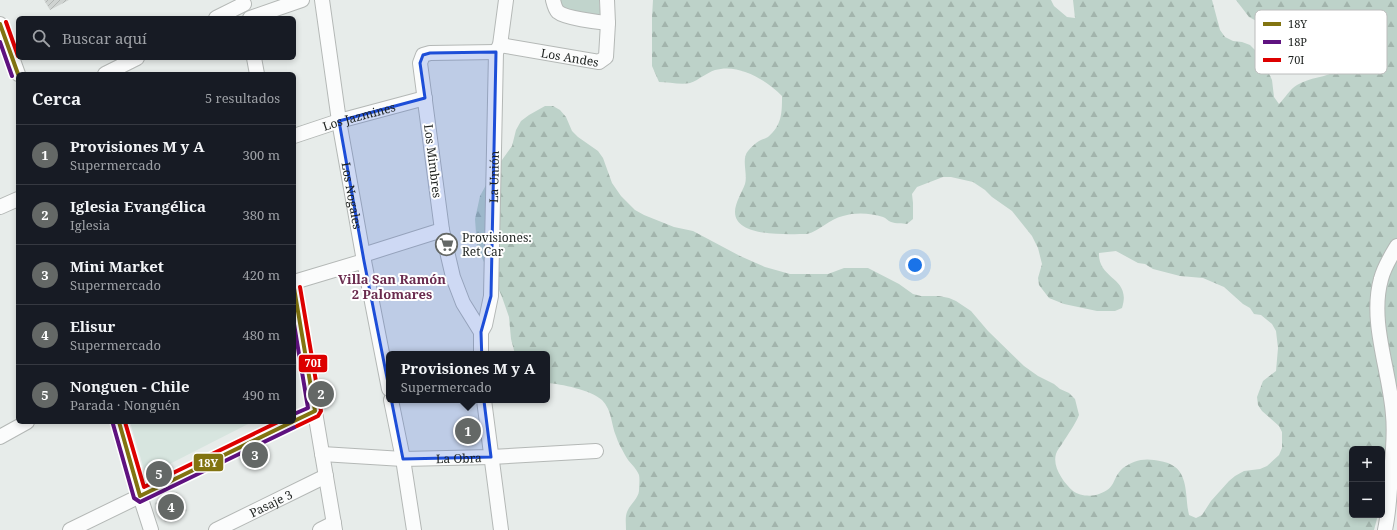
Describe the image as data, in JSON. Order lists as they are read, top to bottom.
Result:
{
  "streets": {
    "street": [
      "Los Andes",
      "Los Jazmines",
      "Los Mimbres",
      "La Unión",
      "Los Nogales",
      "La Obra",
      "Pasaje 3"
    ]
  },
  "crossings": [
    ["Los Andes", "Los Mimbres"],
    ["Los Andes", "La Unión"],
    ["Los Jazmines", "Los Mimbres"],
    ["Los Jazmines", "Los Nogales"],
    ["Los Mimbres", "La Unión"]
  ],
  "districts": ["Villa San Ramón 2 Palomares"],
  "places": {
    "supermarket": ["Provisiones: Ret Car"]
  },
  "lines": ["transit line 70I", "transit line 18Y", "transit line 18P"],
  "legend": ["18Y", "18P", "70I"],
  "page": {
    "search": "Buscar aquí",
    "heading": ["Cerca", "5 resultados"],
    "list": [
      {
        "mark": "1",
        "name": "Provisiones M y A",
        "note": "Supermercado",
        "value": "300 m"
      },
      {
        "mark": "2",
        "name": "Iglesia Evangélica",
        "note": "Iglesia",
        "value": "380 m"
      },
      {
        "mark": "3",
        "name": "Mini Market",
        "note": "Supermercado",
        "value": "420 m"
      },
      {
        "mark": "4",
        "name": "Elisur",
        "note": "Supermercado",
        "value": "480 m"
      },
      {
        "mark": "5",
        "name": "Nonguen - Chile",
        "note": "Parada · Nonguén",
        "value": "490 m"
      }
    ],
    "popup": ["Provisiones M y A", "Supermercado"],
    "pins": [
      "2",
      "1",
      "3",
      "5",
      "4"
    ],
    "map_buttons": ["+", "−"]
  }
}
